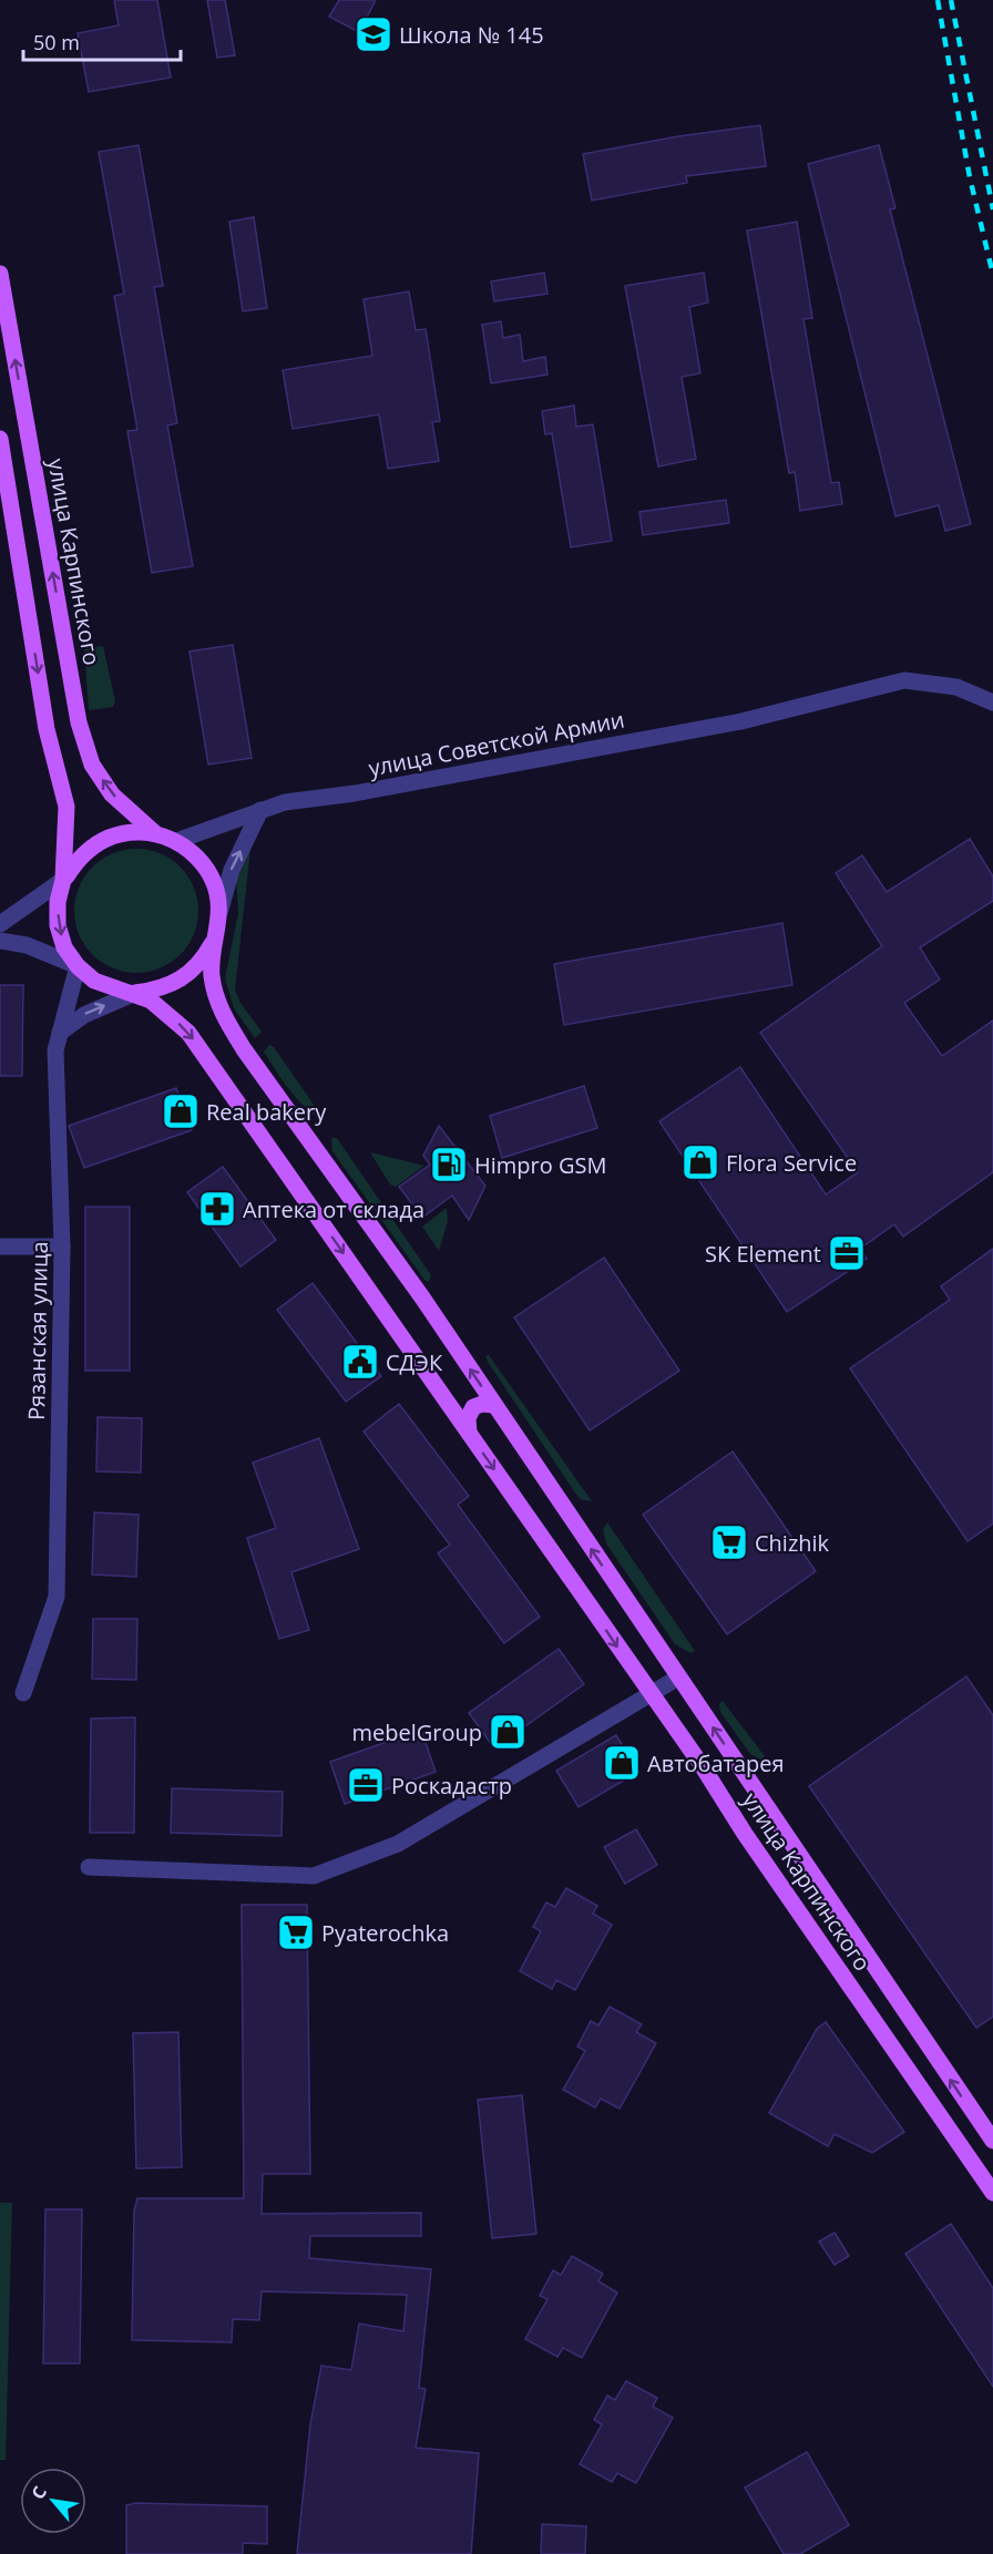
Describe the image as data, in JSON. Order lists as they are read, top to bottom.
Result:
{
  "streets": {
    "main road": ["улица Карпинского"],
    "street": ["улица Советской Армии", "Рязанская улица"]
  },
  "crossings": [
    ["улица Карпинского", "улица Советской Армии"],
    ["улица Карпинского", "Рязанская улица"],
    ["улица Советской Армии", "Рязанская улица"]
  ],
  "places": {
    "school or university": ["Школа № 145"],
    "shop": [
      "Real bakery",
      "Flora Service",
      "mebelGroup",
      "Автобатарея"
    ],
    "fuel station": ["Himpro GSM"],
    "pharmacy": ["Аптека от склада"],
    "office": ["SK Element", "Роскадастр"],
    "public building": ["СДЭК"],
    "supermarket": ["Chizhik", "Pyaterochka"]
  },
  "scale_bar": "50 m",
  "north": "top left"
}
